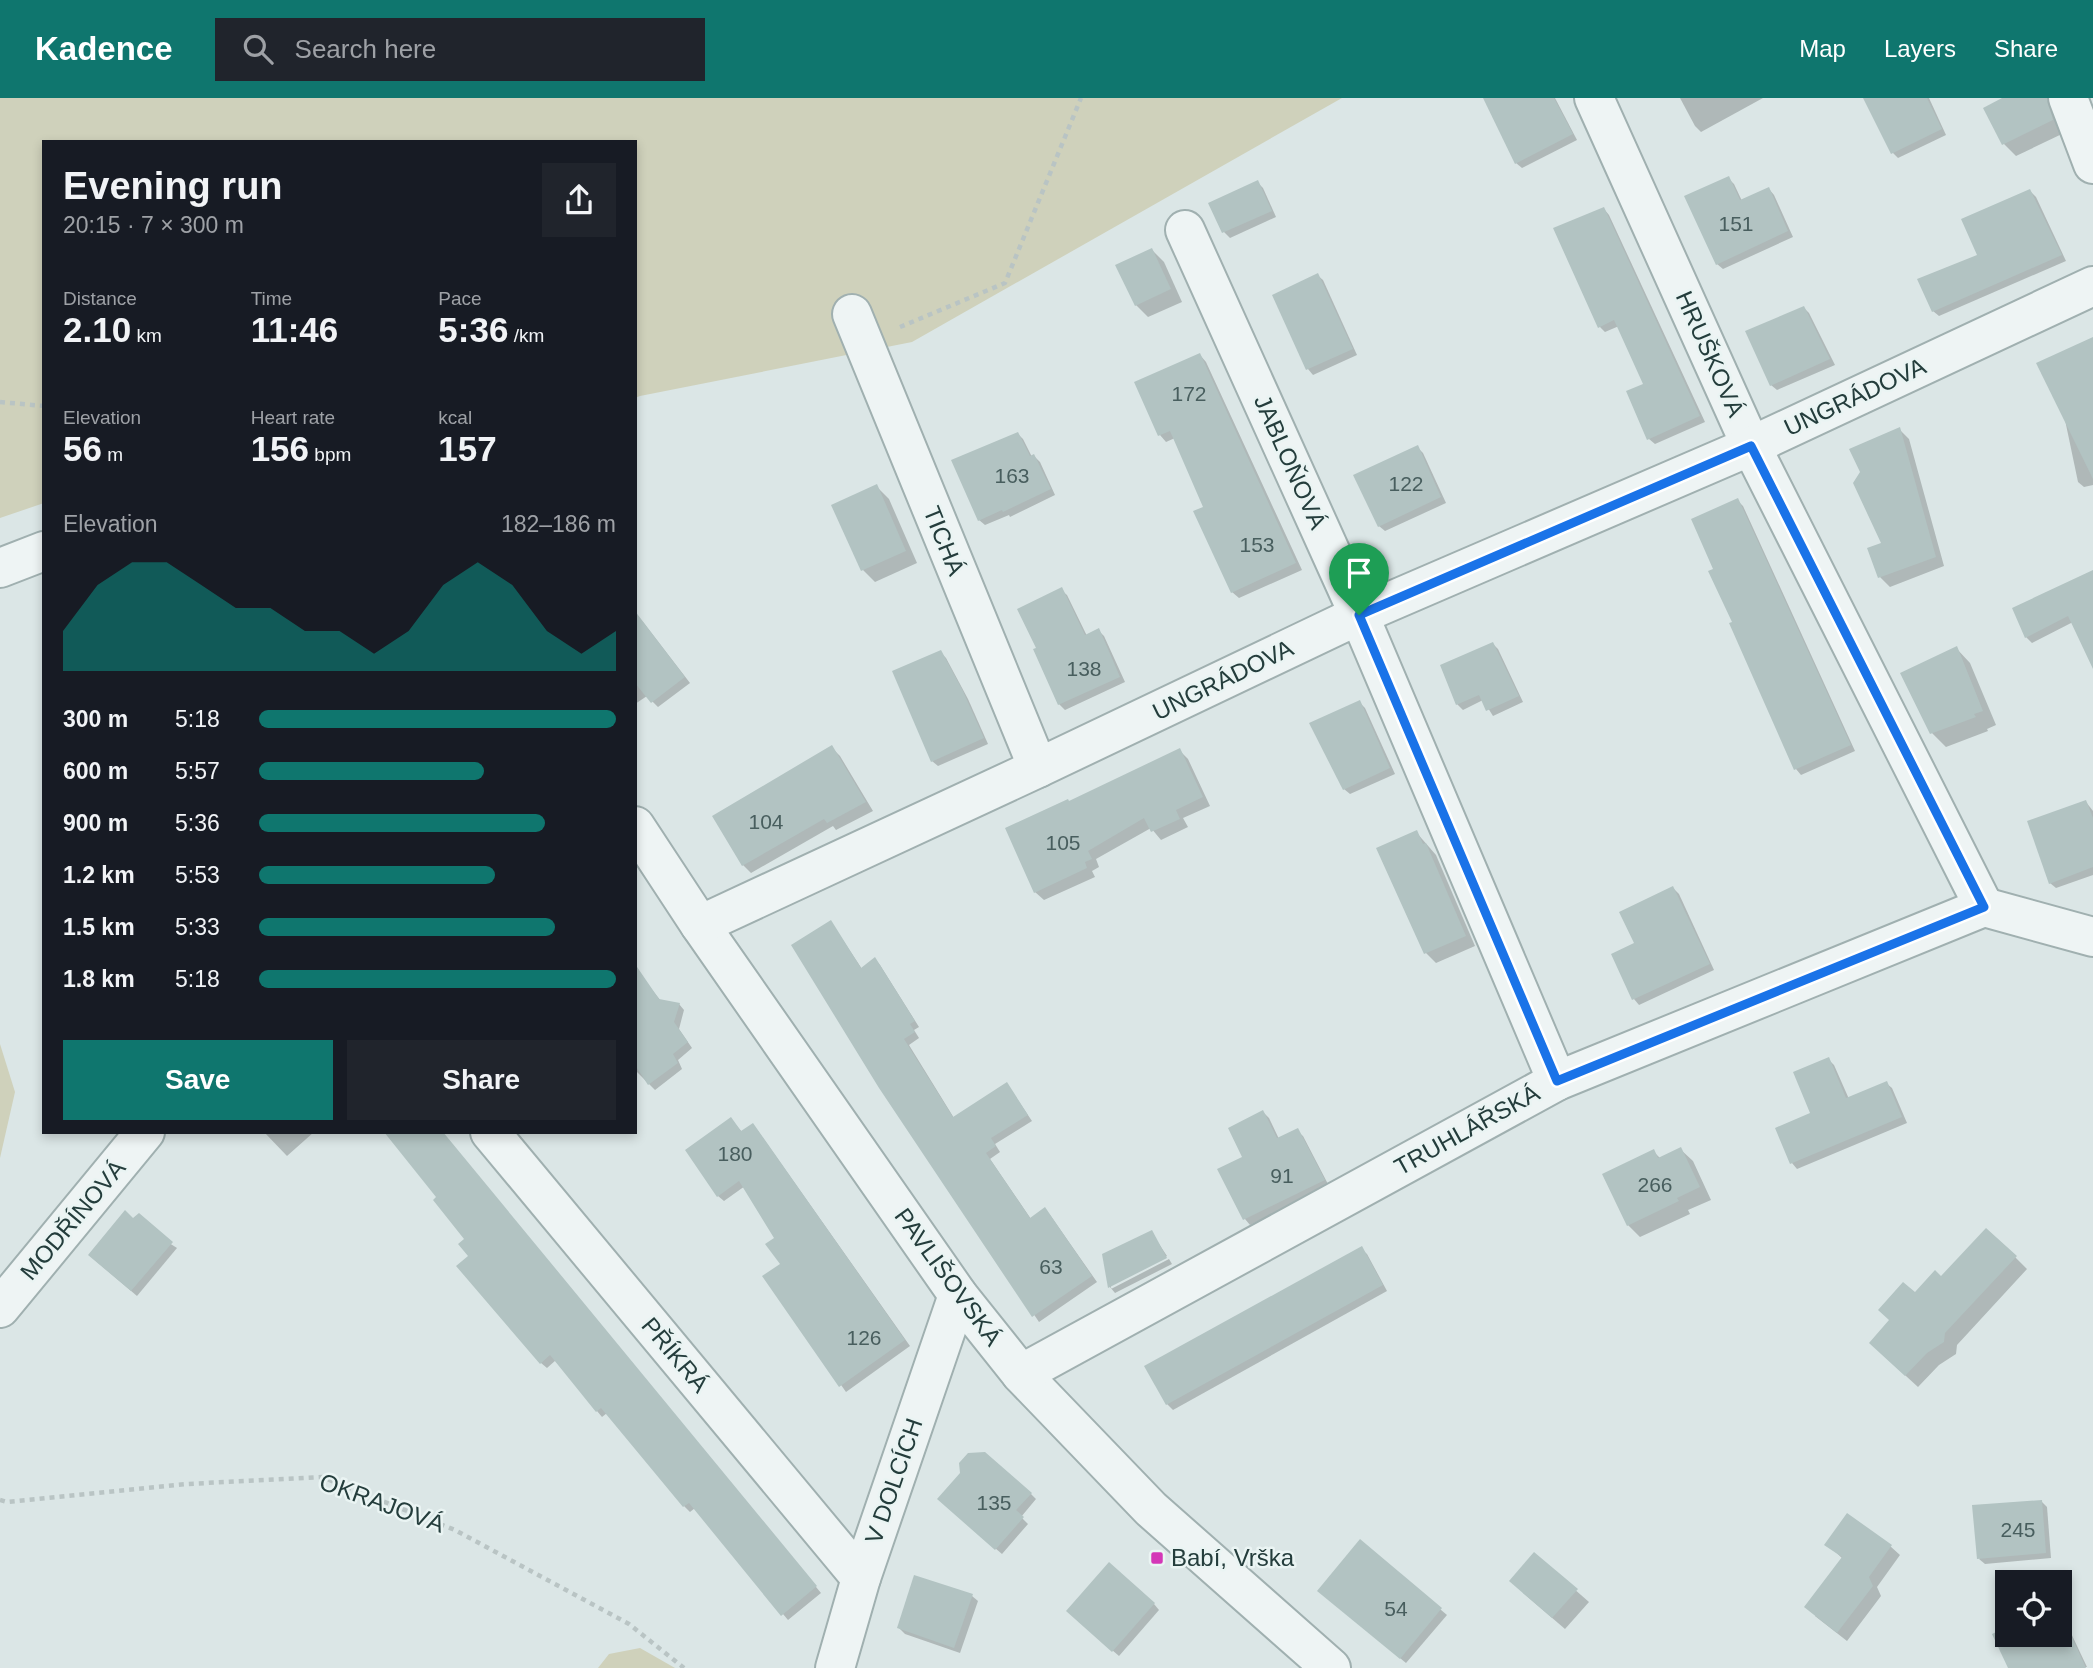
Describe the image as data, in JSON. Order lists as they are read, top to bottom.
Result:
{
  "streets": {
    "street": [
      "HRUŠKOVÁ",
      "UNGRÁDOVA",
      "JABLOŇOVÁ",
      "TICHÁ",
      "TRUHLÁŘSKÁ",
      "MODŘÍNOVÁ",
      "PAVLIŠOVSKÁ",
      "PŘÍKRÁ",
      "V DOLCÍCH"
    ],
    "path": ["OKRAJOVÁ"]
  },
  "crossings": [
    ["HRUŠKOVÁ", "UNGRÁDOVA"],
    ["HRUŠKOVÁ", "TRUHLÁŘSKÁ"],
    ["UNGRÁDOVA", "JABLOŇOVÁ"],
    ["UNGRÁDOVA", "TICHÁ"],
    ["UNGRÁDOVA", "PAVLIŠOVSKÁ"],
    ["JABLOŇOVÁ", "TRUHLÁŘSKÁ"],
    ["TRUHLÁŘSKÁ", "PAVLIŠOVSKÁ"],
    ["PAVLIŠOVSKÁ", "V DOLCÍCH"],
    ["PŘÍKRÁ", "V DOLCÍCH"]
  ],
  "places": {
    "transit": ["Babí, Vrška"]
  },
  "house_numbers": [
    "151",
    "172",
    "163",
    "122",
    "153",
    "138",
    "104",
    "105",
    "180",
    "91",
    "266",
    "63",
    "126",
    "135",
    "245",
    "54"
  ],
  "page": {
    "header": "Kadence",
    "search": "Search here",
    "nav": ["Map", "Layers", "Share"],
    "heading": ["Evening run", "20:15 · 7 × 300 m"],
    "stats": [
      ["Distance", "2.10 km"],
      ["Time", "11:46"],
      ["Pace", "5:36 /km"],
      ["Elevation", "56 m"],
      ["Heart rate", "156 bpm"],
      ["kcal", "157"]
    ],
    "chart": ["Elevation", "182–186 m"],
    "list": [
      {
        "name": "300 m",
        "note": "5:18"
      },
      {
        "name": "600 m",
        "note": "5:57"
      },
      {
        "name": "900 m",
        "note": "5:36"
      },
      {
        "name": "1.2 km",
        "note": "5:53"
      },
      {
        "name": "1.5 km",
        "note": "5:33"
      },
      {
        "name": "1.8 km",
        "note": "5:18"
      }
    ],
    "buttons": ["Save", "Share"]
  }
}
